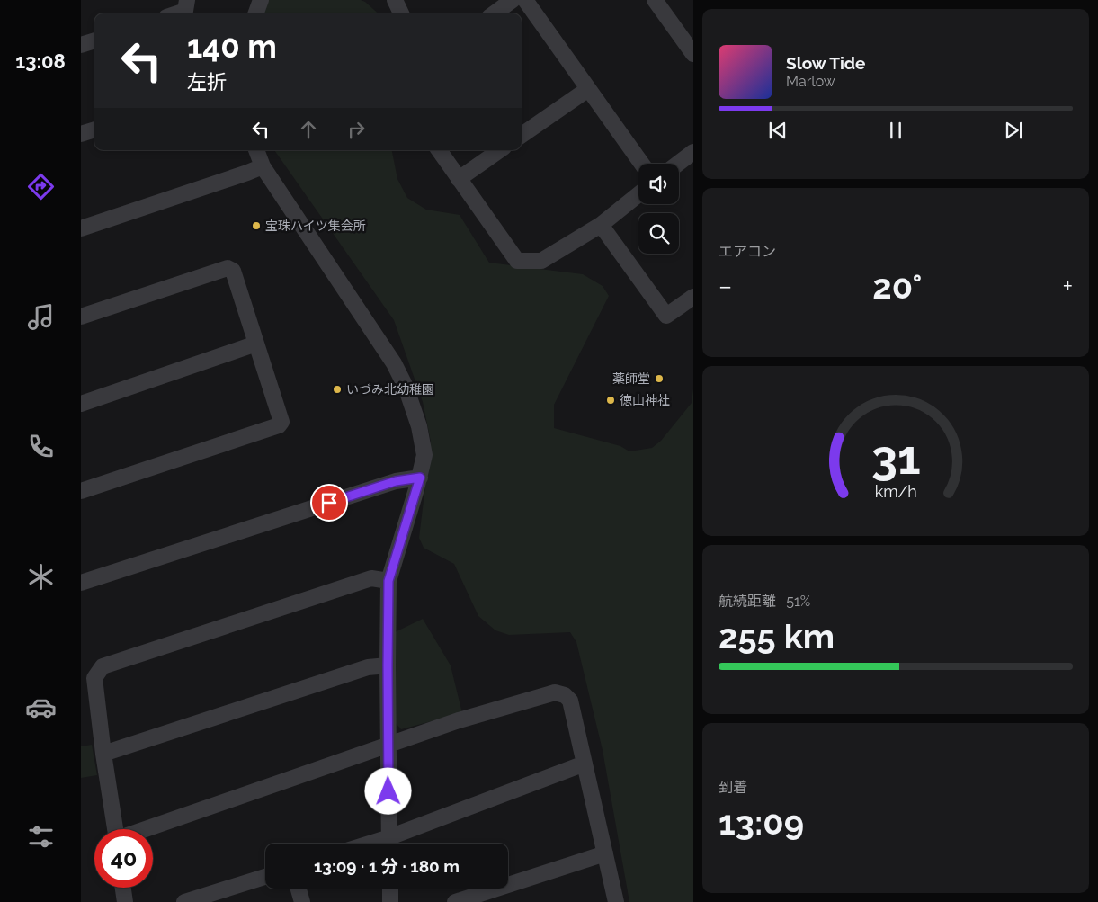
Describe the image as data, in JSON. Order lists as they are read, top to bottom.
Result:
{
  "places": [
    "宝珠ハイツ集会所",
    "薬師堂",
    "いづみ北幼稚園",
    "徳山神社"
  ],
  "page": {
    "tabs": "13:08",
    "turn": ["140 m", "左折"],
    "song": ["Slow Tide", "Marlow"],
    "tile": [
      "エアコン",
      ["航続距離 · 51%", "255 km"],
      ["到着", "13:09"]
    ],
    "heat": ["−", "20°", "+"],
    "limit": "40",
    "trip": "13:09 · 1 分 · 180 m",
    "gauge": ["31", "km/h"]
  }
}
